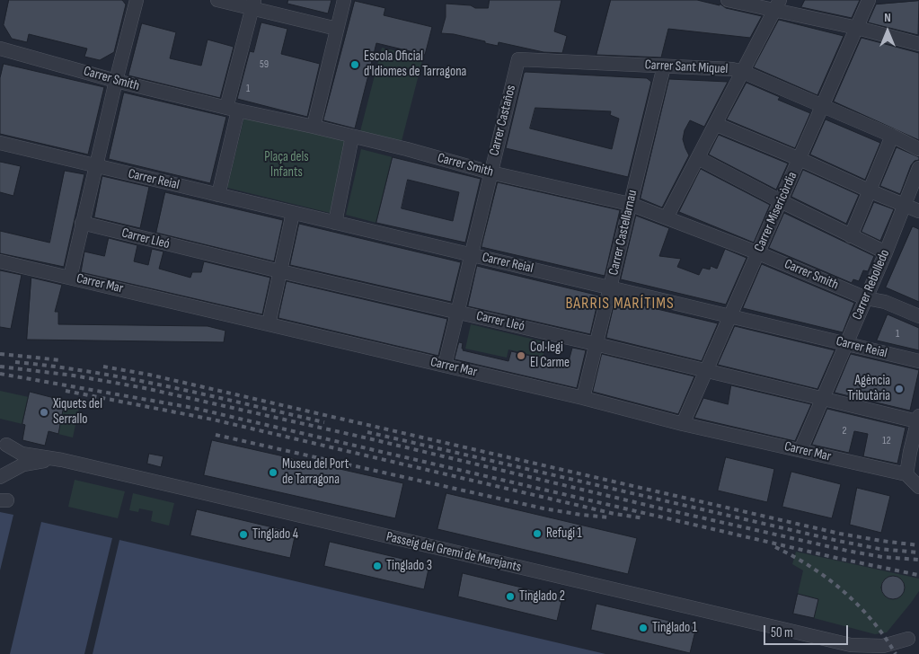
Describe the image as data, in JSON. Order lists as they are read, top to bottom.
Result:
{
  "streets": {
    "street": [
      "Carrer Sant Miquel",
      "Carrer Smith",
      "Carrer Castaños",
      "Carrer Reial",
      "Carrer Misericòrdia",
      "Carrer Castellarnau",
      "Carrer Lleó",
      "Carrer Mar",
      "Carrer Rebolledo",
      "Passeig del Gremi de Marejants"
    ]
  },
  "crossings": [
    ["Carrer Sant Miquel", "Carrer Castaños"],
    ["Carrer Sant Miquel", "Carrer Misericòrdia"],
    ["Carrer Sant Miquel", "Carrer Castellarnau"],
    ["Carrer Smith", "Carrer Castaños"],
    ["Carrer Smith", "Carrer Misericòrdia"],
    ["Carrer Smith", "Carrer Castellarnau"],
    ["Carrer Smith", "Carrer Rebolledo"],
    ["Carrer Castaños", "Carrer Reial"],
    ["Carrer Castaños", "Carrer Lleó"],
    ["Carrer Castaños", "Carrer Mar"],
    ["Carrer Reial", "Carrer Misericòrdia"],
    ["Carrer Reial", "Carrer Castellarnau"],
    ["Carrer Reial", "Carrer Rebolledo"],
    ["Carrer Misericòrdia", "Carrer Lleó"],
    ["Carrer Misericòrdia", "Carrer Mar"],
    ["Carrer Castellarnau", "Carrer Lleó"],
    ["Carrer Castellarnau", "Carrer Mar"],
    ["Carrer Lleó", "Carrer Rebolledo"],
    ["Carrer Mar", "Carrer Rebolledo"]
  ],
  "districts": ["BARRIS MARÍTIMS"],
  "parks": ["Plaça dels Infants"],
  "places": [
    "Escola Oficial d'Idiomes de Tarragona",
    "Col·legi El Carme",
    "Agència Tributària",
    "Xiquets del Serrallo",
    "Museu del Port de Tarragona",
    "Refugi 1",
    "Tinglado 4",
    "Tinglado 3",
    "Tinglado 2",
    "Tinglado 1"
  ],
  "house_numbers": [
    "59",
    "1",
    "1",
    "2",
    "12"
  ],
  "scale_bar": "50 m",
  "north": "top"
}
